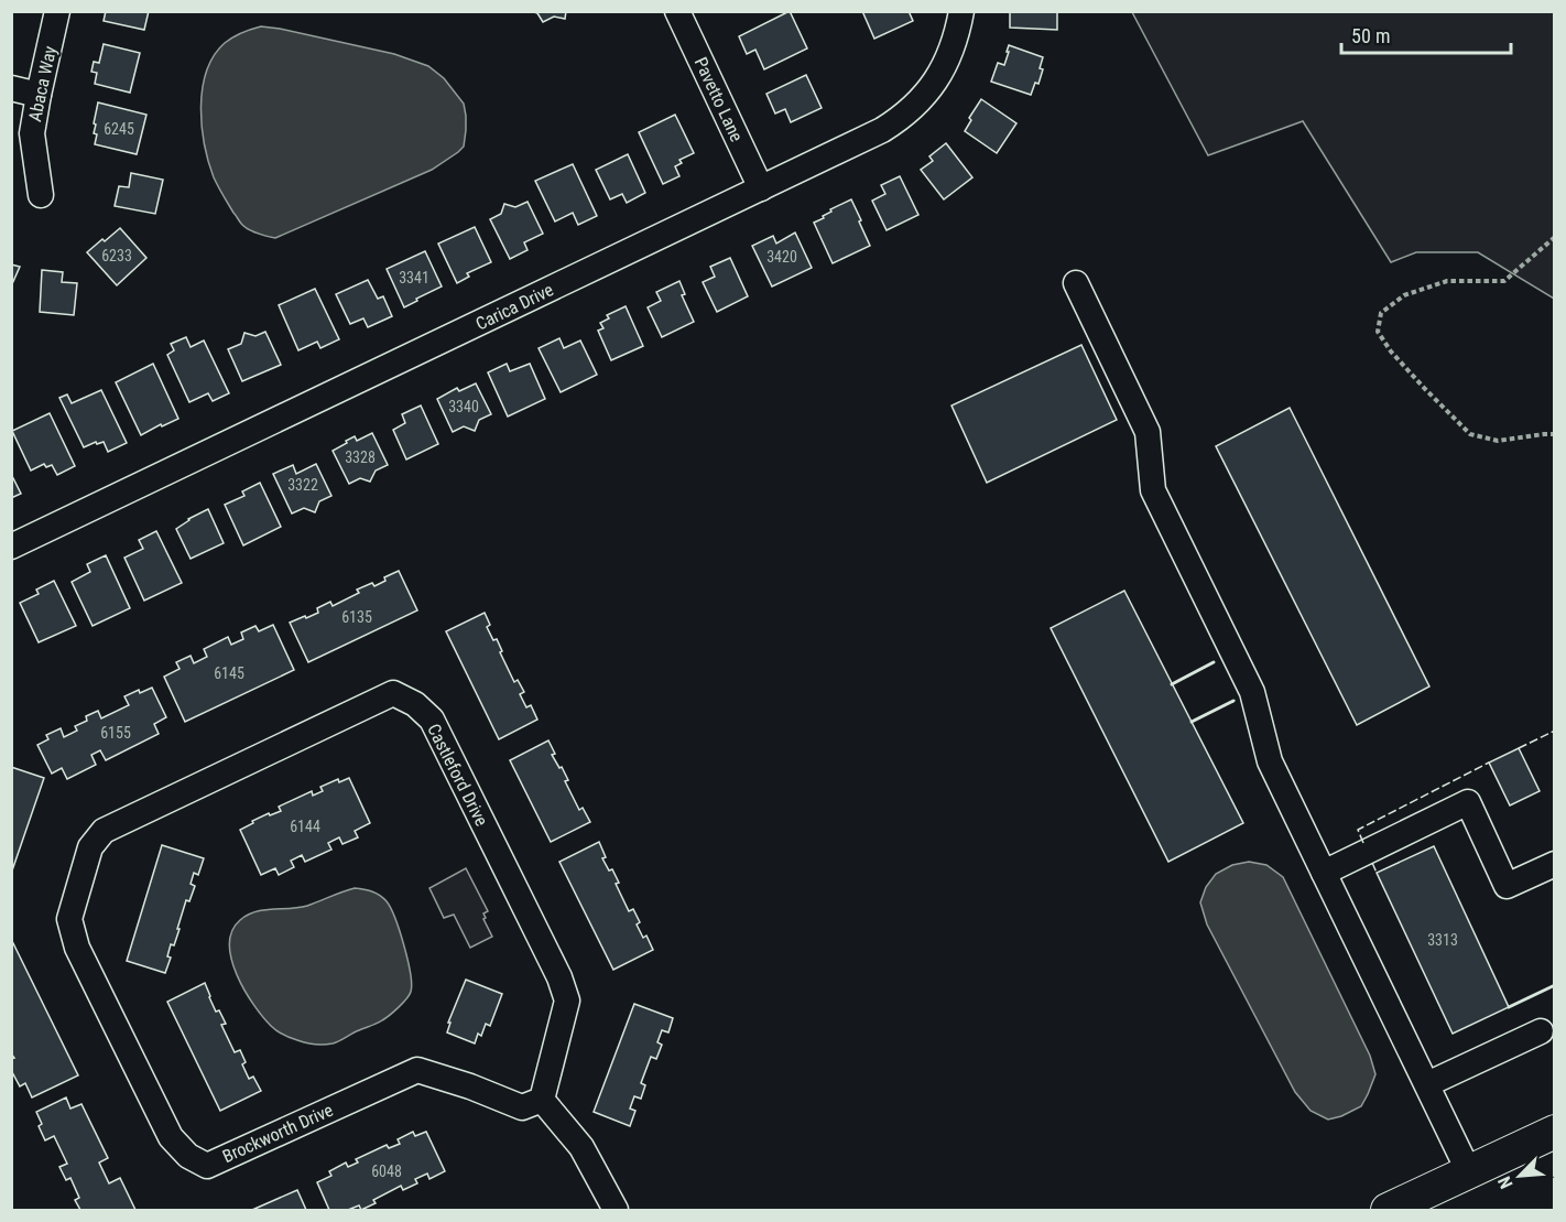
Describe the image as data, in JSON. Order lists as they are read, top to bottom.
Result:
{
  "streets": {
    "street": [
      "Abaca Way",
      "Pavetto Lane",
      "Carica Drive",
      "Castleford Drive",
      "Brockworth Drive"
    ]
  },
  "crossings": [
    ["Pavetto Lane", "Carica Drive"],
    ["Castleford Drive", "Brockworth Drive"]
  ],
  "house_numbers": [
    "6245",
    "6233",
    "3420",
    "3341",
    "3340",
    "3328",
    "3322",
    "6135",
    "6145",
    "6155",
    "6144",
    "3313",
    "6048"
  ],
  "scale_bar": "50 m",
  "north": "bottom left"
}
